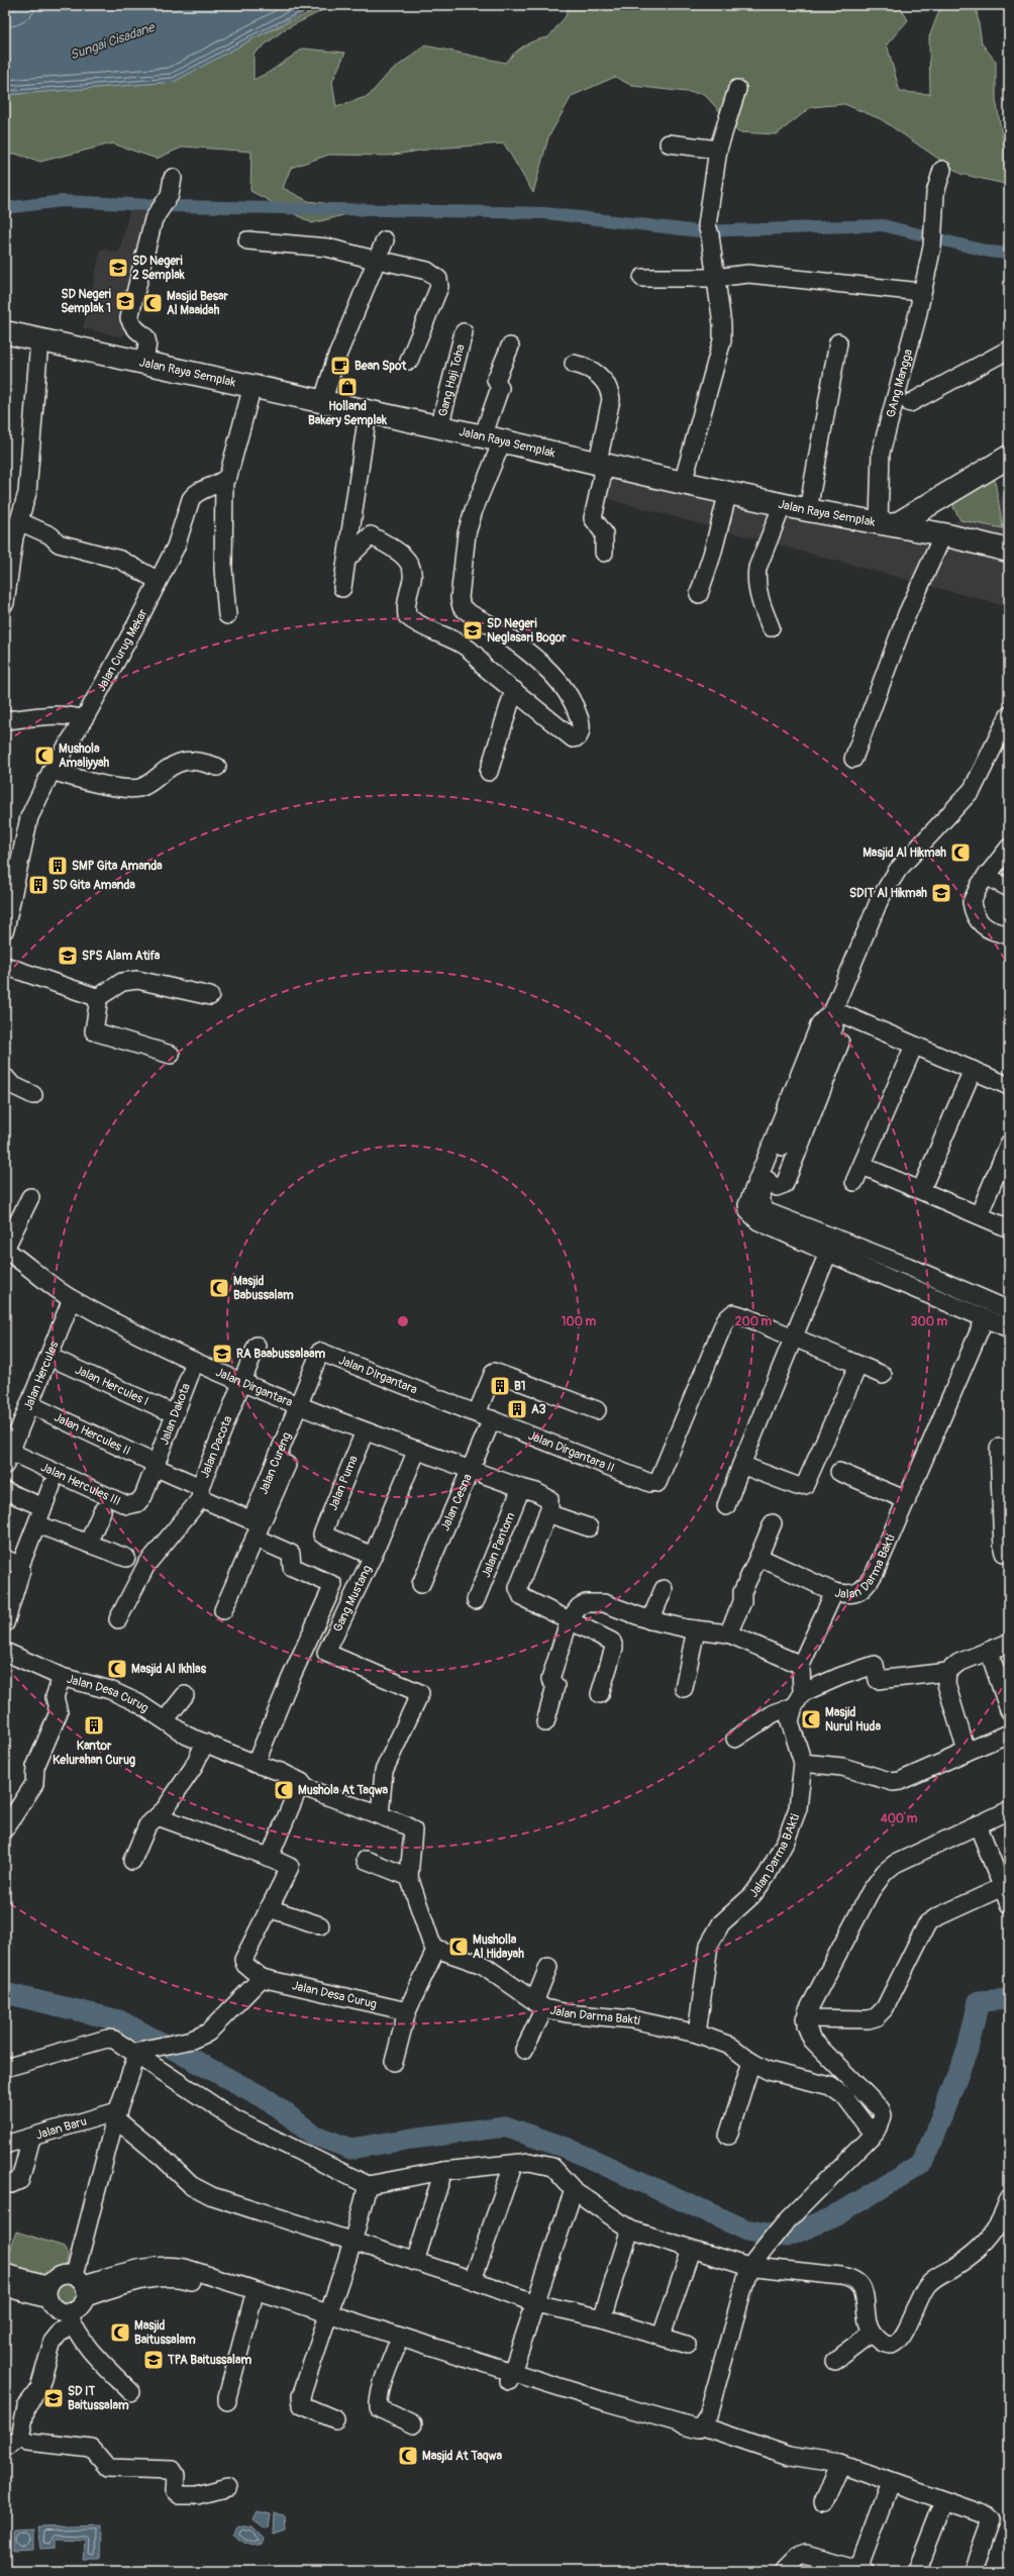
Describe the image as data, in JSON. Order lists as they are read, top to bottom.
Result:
{
  "streets": {
    "main road": ["Jalan Raya Semplak"],
    "street": [
      "Gang Haji Toha",
      "GAng Mangga",
      "Jalan Curug Mekar",
      "Jalan DIrgantara",
      "Jalan Hercules",
      "Jalan Hercules I",
      "Jalan Dirgantara",
      "Jalan Dakota",
      "Jalan Hercules II",
      "Jalan Dacota",
      "Jalan Dirgantara II",
      "Jalan Cureng",
      "Jalan Puma",
      "Jalan Hercules III",
      "Jalan Cesna",
      "Jalan Pantom",
      "Jalan Darma Bakti",
      "Gang Mustang",
      "Jalan Desa Curug",
      "Jalan Darma BAkti",
      "Jalan Baru"
    ]
  },
  "crossings": [
    ["Jalan Raya Semplak", "Gang Haji Toha"],
    ["Jalan Raya Semplak", "GAng Mangga"],
    ["Jalan DIrgantara", "Jalan Dirgantara"],
    ["Jalan DIrgantara", "Jalan Dirgantara II"],
    ["Jalan DIrgantara", "Jalan Cureng"],
    ["Jalan DIrgantara", "Jalan Cesna"],
    ["Jalan Hercules", "Jalan Hercules I"],
    ["Jalan Hercules", "Jalan Dirgantara"],
    ["Jalan Hercules", "Jalan Hercules II"],
    ["Jalan Hercules", "Jalan Hercules III"],
    ["Jalan Hercules I", "Jalan Dakota"],
    ["Jalan Dirgantara", "Jalan Dakota"],
    ["Jalan Dirgantara", "Jalan Dacota"],
    ["Jalan Dirgantara", "Jalan Cureng"],
    ["Jalan Dirgantara", "Jalan Puma"],
    ["Jalan Dirgantara", "Jalan Cesna"],
    ["Jalan Dirgantara", "Jalan Pantom"],
    ["Jalan Dirgantara", "Gang Mustang"],
    ["Jalan Dakota", "Jalan Hercules II"],
    ["Jalan Dakota", "Jalan Hercules III"],
    ["Jalan Hercules II", "Jalan Dacota"],
    ["Jalan Hercules II", "Jalan Hercules III"],
    ["Jalan Dirgantara II", "Jalan Cesna"],
    ["Jalan Puma", "Gang Mustang"],
    ["Jalan Darma Bakti", "Jalan Desa Curug"],
    ["Jalan Darma Bakti", "Jalan Darma BAkti"],
    ["Gang Mustang", "Jalan Desa Curug"]
  ],
  "water": ["Sungai Cisadane"],
  "places": {
    "school or university": [
      "SD Negeri 2 Semplak",
      "SD Negeri Semplak 1",
      "SD Negeri Neglasari Bogor",
      "SDIT Al Hikmah",
      "SPS Alam Atifa",
      "RA Baabussalaam",
      "TPA Baitussalam",
      "SD IT Baitussalam"
    ],
    "mosque": [
      "Masjid Besar Al Maaidah",
      "Mushola Amaliyyah",
      "Masjid Al Hikmah",
      "Masjid Babussalam",
      "Masjid Al Ikhlas",
      "Masjid Nurul Huda",
      "Mushola At Taqwa",
      "Musholla Al Hidayah",
      "Masjid Baitussalam",
      "Masjid At Taqwa"
    ],
    "cafe": ["Bean Spot"],
    "shop": ["Holland Bakery Semplak"],
    "building": [
      "SMP Gita Amanda",
      "SD Gita Amanda",
      "B1",
      "A3",
      "Kantor Kelurahan Curug"
    ]
  },
  "rings": [
    "100 m",
    "200 m",
    "300 m",
    "400 m"
  ]
}
